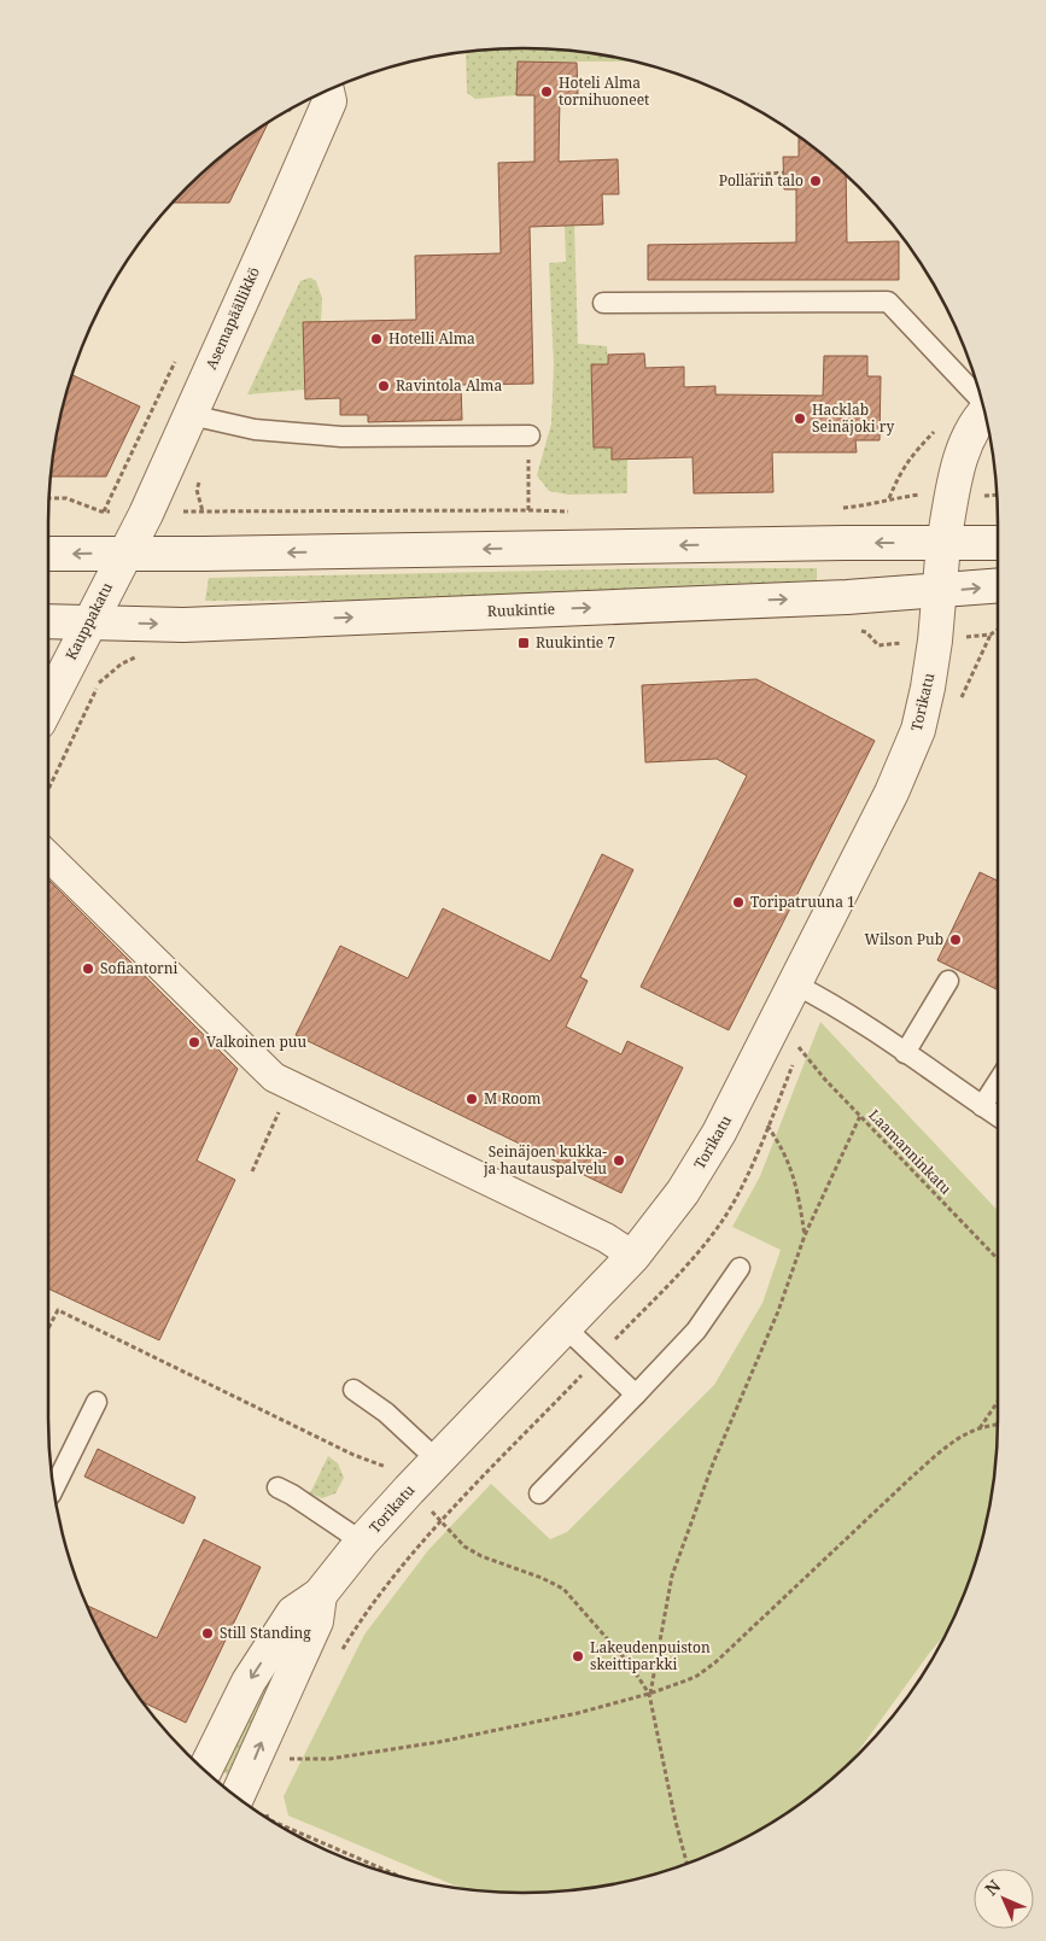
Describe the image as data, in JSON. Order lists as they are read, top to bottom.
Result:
{
  "streets": {
    "street": [
      "Asemapäällikkö",
      "Ruukintie",
      "Kauppakatu",
      "Torikatu"
    ],
    "path": ["Laamanninkatu"]
  },
  "crossings": [
    ["Asemapäällikkö", "Kauppakatu"],
    ["Ruukintie", "Kauppakatu"],
    ["Ruukintie", "Torikatu"]
  ],
  "places": {
    "other": [
      "Hoteli Alma tornihuoneet",
      "Pollarin talo",
      "Hotelli Alma",
      "Ravintola Alma",
      "Hacklab Seinäjoki ry",
      "Toripatruuna 1",
      "Wilson Pub",
      "Sofiantorni",
      "Valkoinen puu",
      "M Room",
      "Seinäjoen kukka- ja hautauspalvelu",
      "Still Standing",
      "Lakeudenpuiston skeittiparkki"
    ],
    "transit": ["Ruukintie 7"]
  },
  "north": "top left"
}
